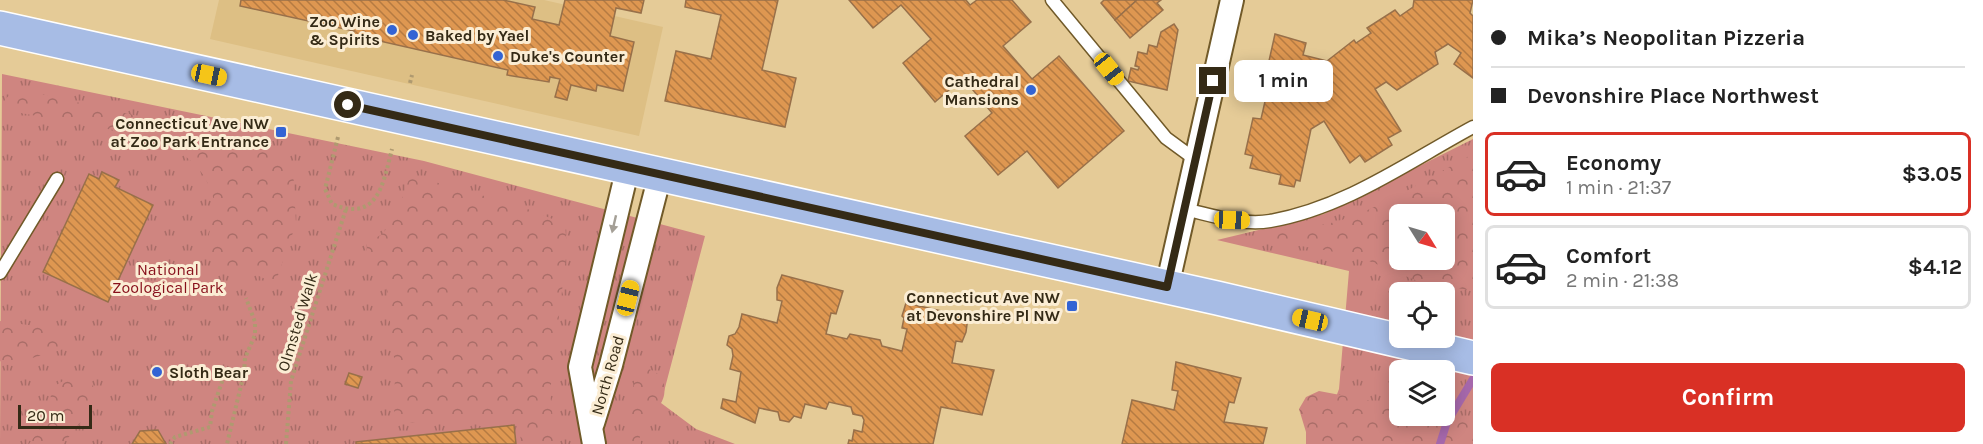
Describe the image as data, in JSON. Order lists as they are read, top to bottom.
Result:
{
  "streets": {
    "street": ["North Road"],
    "path": ["Olmsted Walk"]
  },
  "parks": ["National Zoological Park"],
  "places": {
    "other": [
      "Zoo Wine & Spirits",
      "Baked by Yael",
      "Duke's Counter",
      "Cathedral Mansions",
      "Sloth Bear"
    ],
    "transit": ["Connecticut Ave NW at Zoo Park Entrance", "Connecticut Ave NW at Devonshire Pl NW"]
  },
  "scale_bar": "20 m",
  "north": "bottom right",
  "page": {
    "banner": ["Mika’s Neopolitan Pizzeria", "Devonshire Place Northwest"],
    "bubble": "1 min",
    "list": [
      {
        "name": "Economy",
        "note": "1 min · 21:37",
        "value": "$3.05"
      },
      {
        "name": "Comfort",
        "note": "2 min · 21:38",
        "value": "$4.12"
      }
    ],
    "buttons": "Confirm",
    "scale": "20 m"
  }
}
